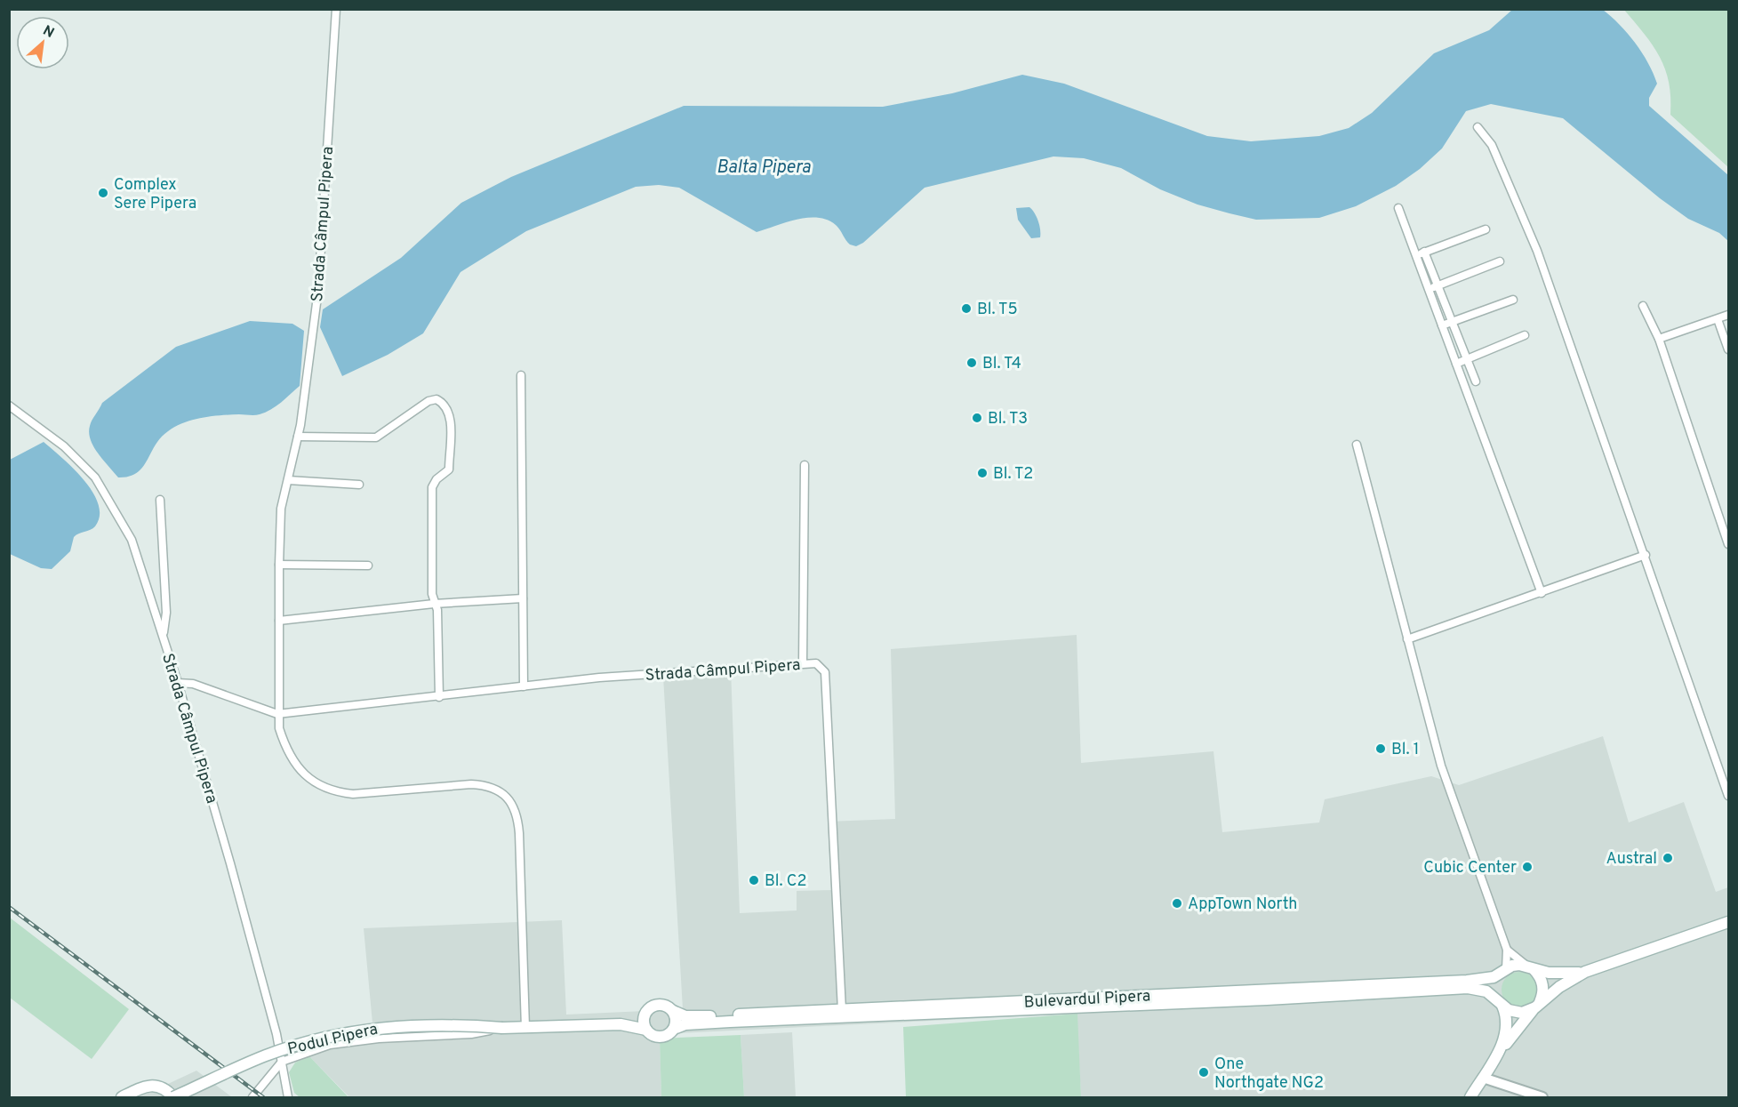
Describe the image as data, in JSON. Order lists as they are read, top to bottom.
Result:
{
  "streets": {
    "main road": ["Bulevardul Pipera", "Podul Pipera"],
    "street": ["Strada Câmpul Pipera"]
  },
  "crossings": [
    ["Strada Câmpul Pipera", "Bulevardul Pipera"]
  ],
  "water": ["Balta Pipera"],
  "places": [
    "Complex Sere Pipera",
    "Bl. T5",
    "Bl. T4",
    "Bl. T3",
    "Bl. T2",
    "Bl. 1",
    "Austral",
    "Cubic Center",
    "Bl. C2",
    "AppTown North",
    "One Northgate NG2"
  ],
  "north": "top right"
}
